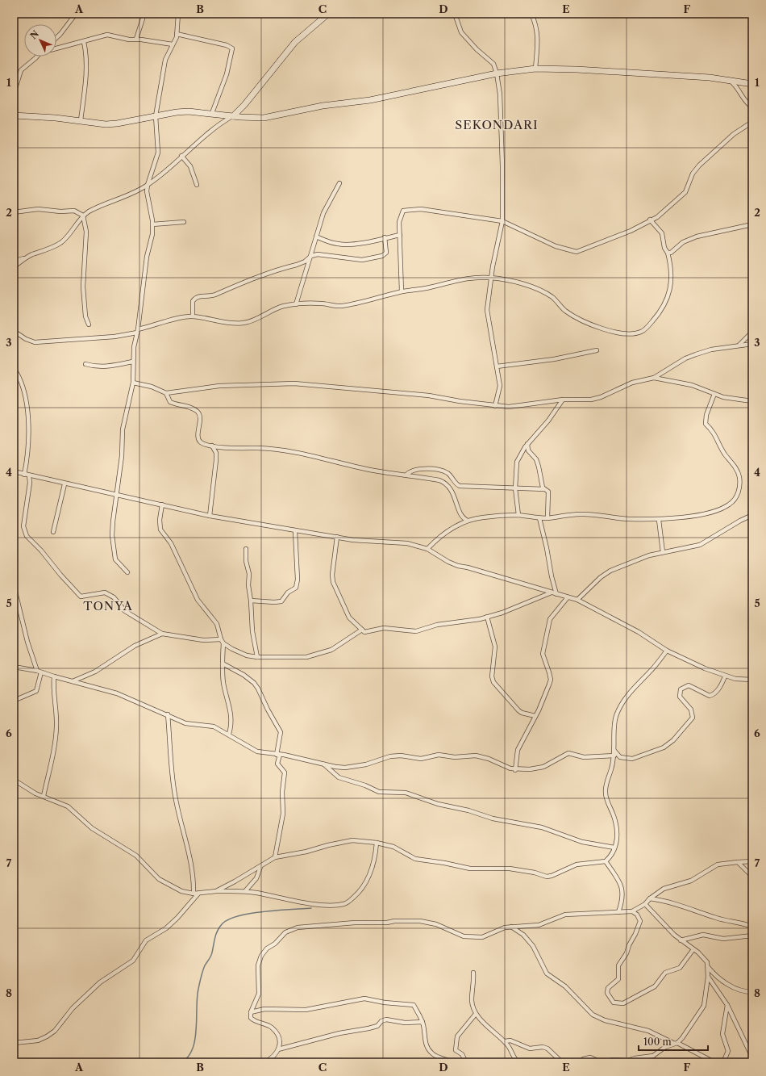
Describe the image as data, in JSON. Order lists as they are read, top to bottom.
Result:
{
  "districts": ["SEKONDARI", "TONYA"],
  "scale_bar": "100 m",
  "north": "top left",
  "grid": {
    "columns": [
      "A",
      "B",
      "C",
      "D",
      "E",
      "F"
    ],
    "rows": [
      "1",
      "2",
      "3",
      "4",
      "5",
      "6",
      "7",
      "8"
    ]
  }
}
